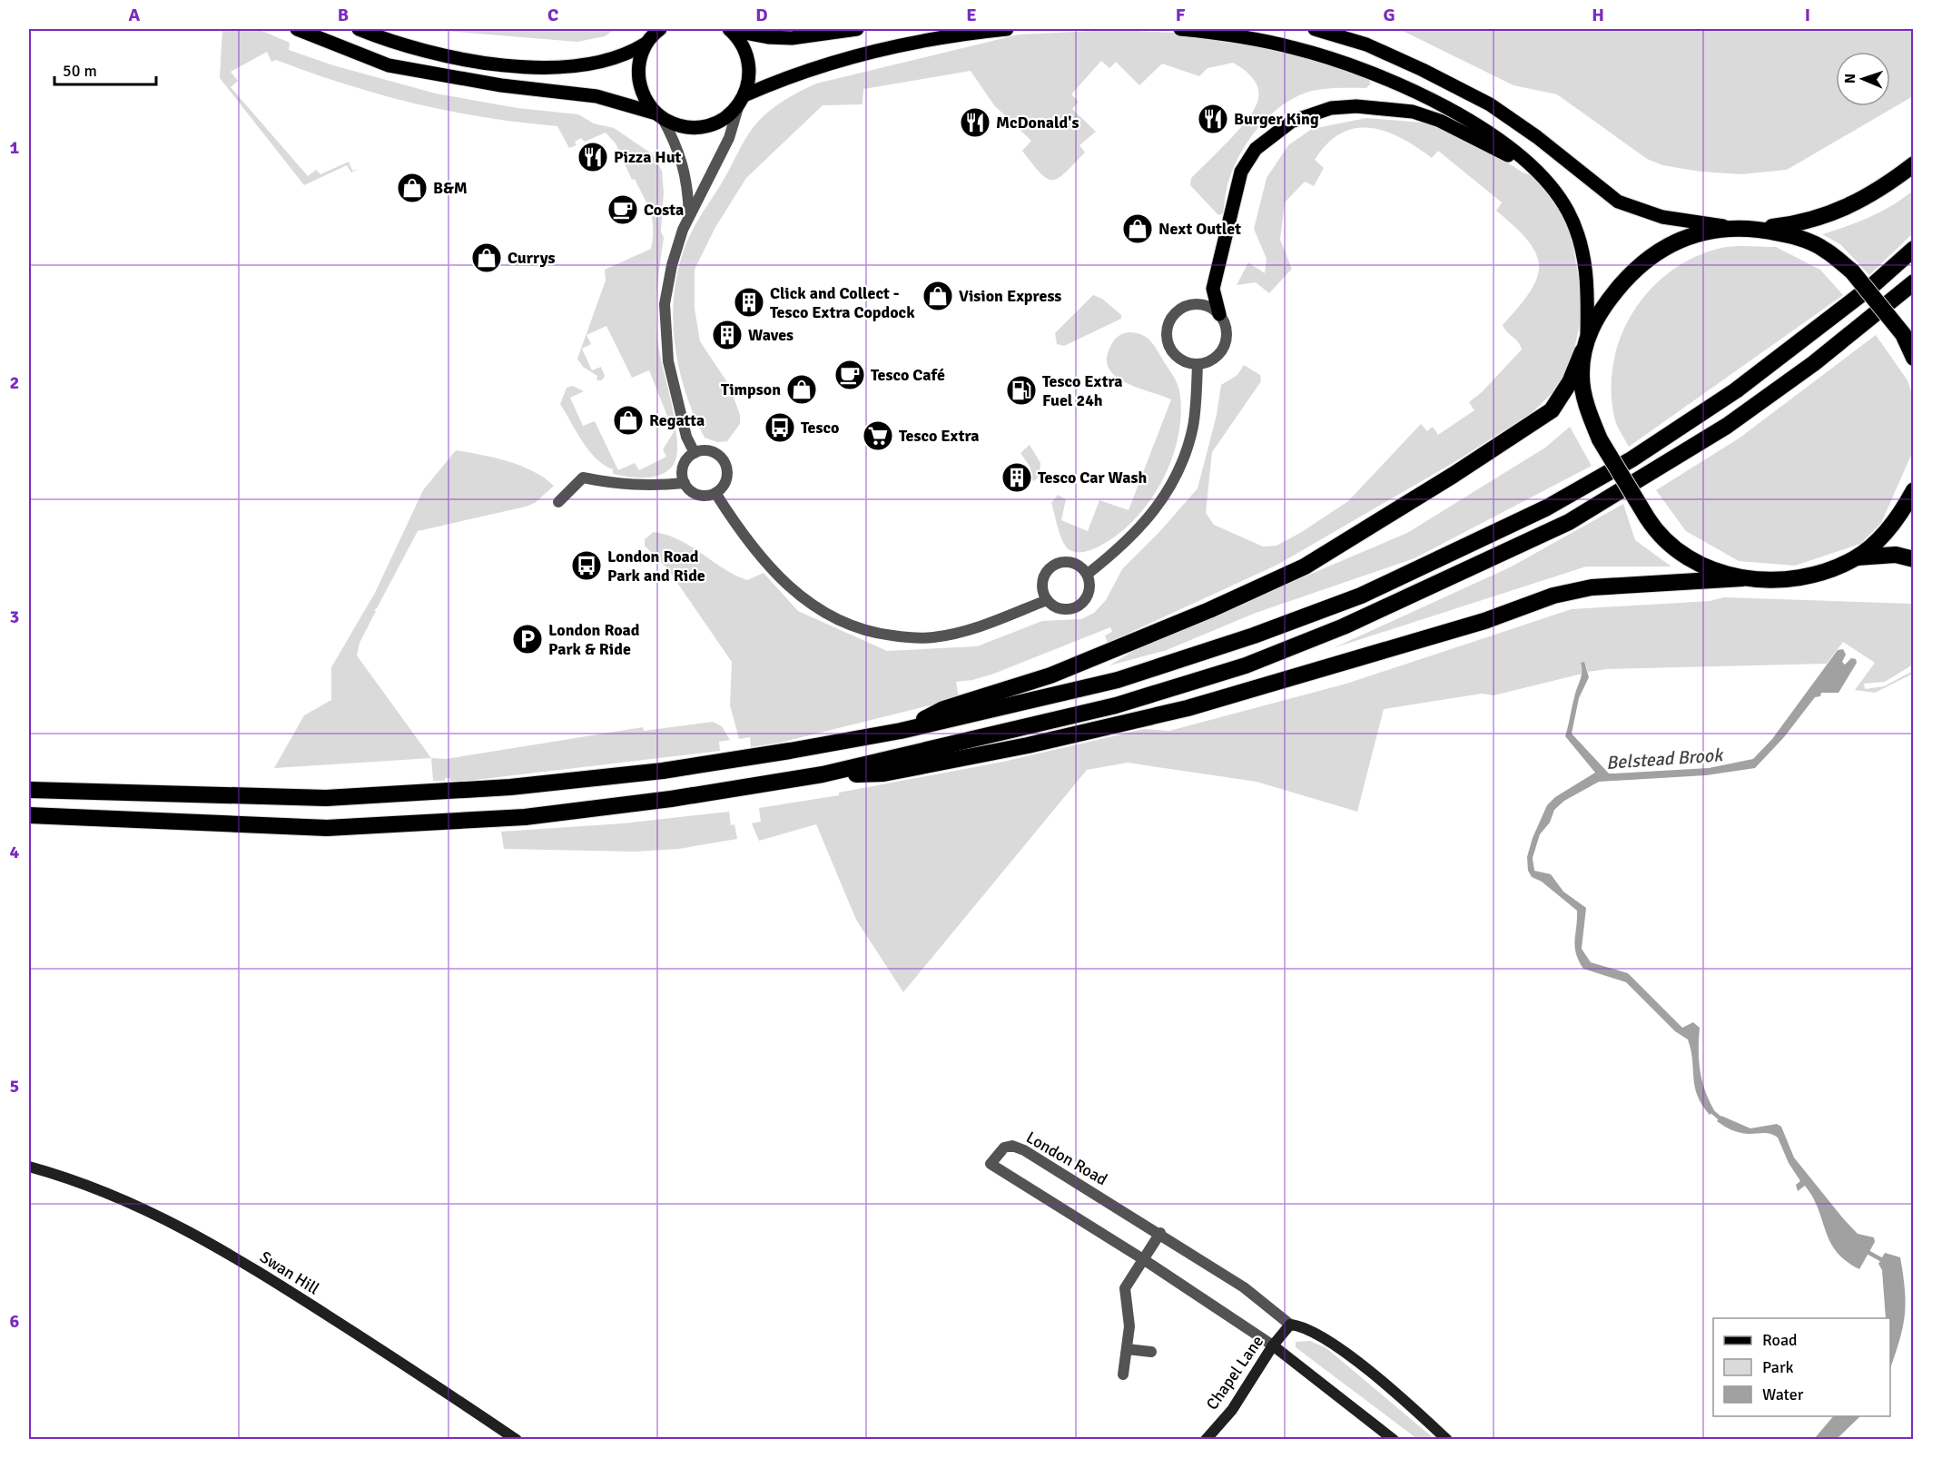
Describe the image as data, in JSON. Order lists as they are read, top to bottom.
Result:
{
  "streets": {
    "street": ["London Road", "Swan Hill", "Chapel Lane"]
  },
  "crossings": [
    ["London Road", "Chapel Lane"]
  ],
  "water": ["Belstead Brook"],
  "places": {
    "restaurant": ["Burger King", "McDonald's", "Pizza Hut"],
    "shop": [
      "B&M",
      "Next Outlet",
      "Currys",
      "Vision Express",
      "Timpson",
      "Regatta"
    ],
    "cafe": ["Costa", "Tesco Café"],
    "building": ["Click and Collect - Tesco Extra Copdock", "Waves", "Tesco Car Wash"],
    "fuel station": ["Tesco Extra Fuel 24h"],
    "bus stop": ["Tesco", "London Road Park and Ride"],
    "supermarket": ["Tesco Extra"],
    "parking": ["London Road Park & Ride"]
  },
  "legend": ["Road", "Park", "Water"],
  "scale_bar": "50 m",
  "north": "left",
  "grid": {
    "columns": [
      "A",
      "B",
      "C",
      "D",
      "E",
      "F",
      "G",
      "H",
      "I"
    ],
    "rows": [
      "1",
      "2",
      "3",
      "4",
      "5",
      "6"
    ]
  }
}
